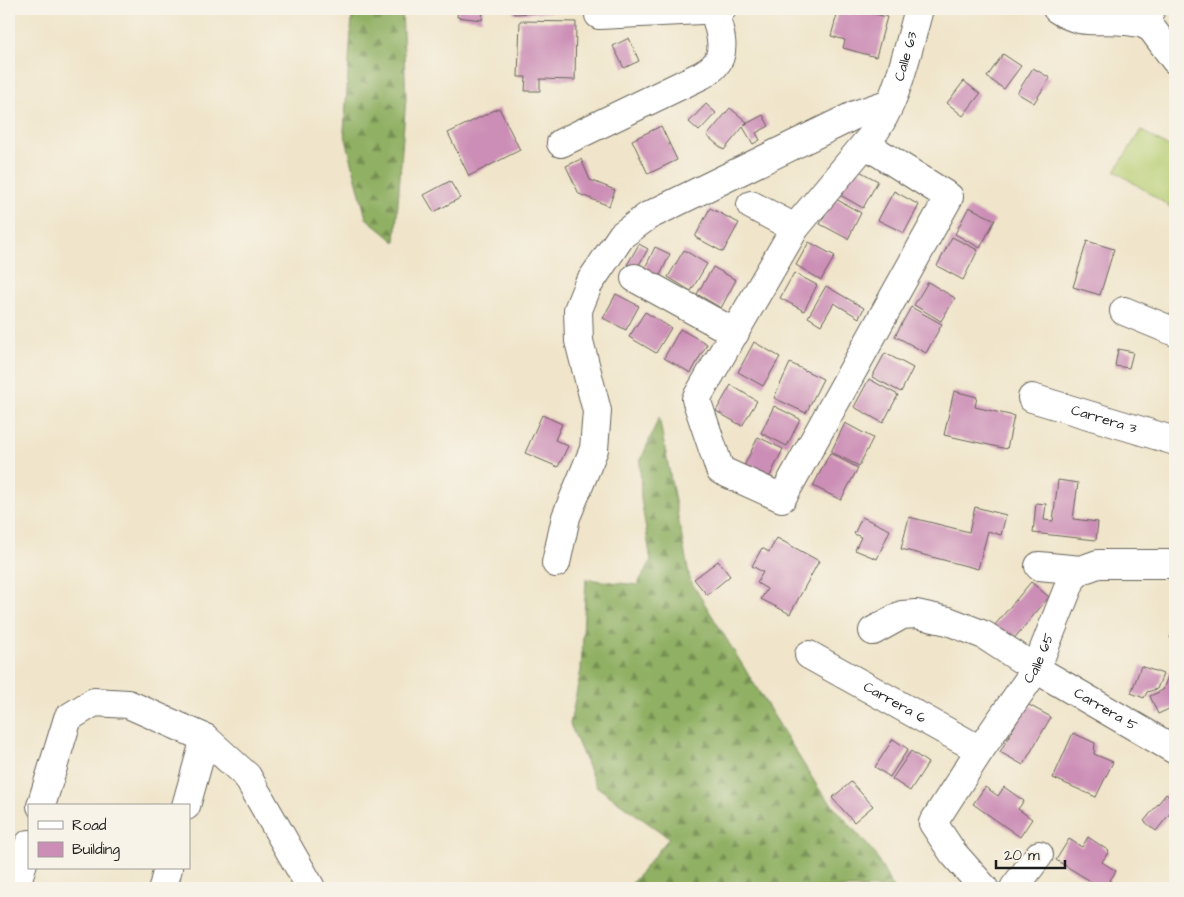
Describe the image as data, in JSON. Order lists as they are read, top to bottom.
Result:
{
  "streets": {
    "street": [
      "Calle 63",
      "Carrera 3",
      "Calle 65",
      "Carrera 6",
      "Carrera 5"
    ]
  },
  "crossings": [
    ["Calle 65", "Carrera 6"],
    ["Calle 65", "Carrera 5"]
  ],
  "legend": ["Road", "Building"],
  "scale_bar": "20 m"
}
